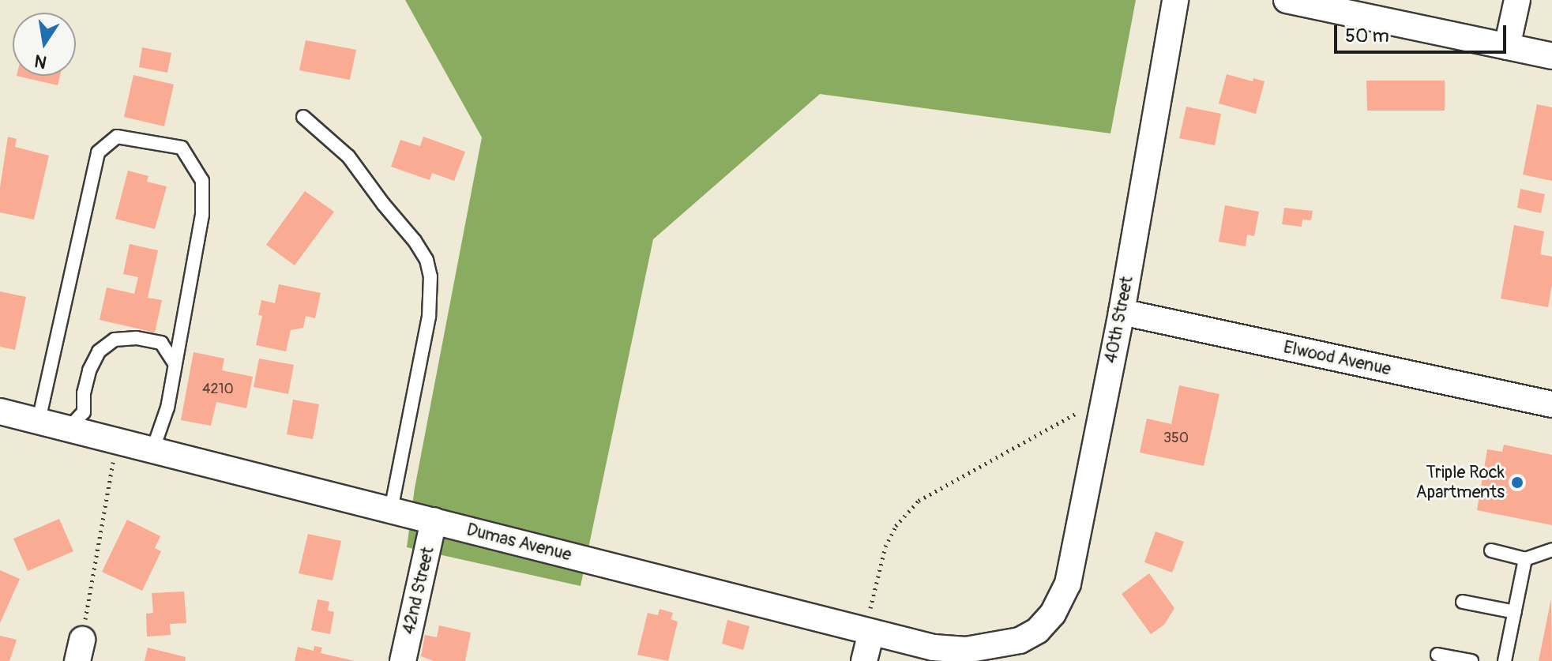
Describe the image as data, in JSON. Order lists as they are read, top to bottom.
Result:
{
  "streets": {
    "street": [
      "40th Street",
      "Elwood Avenue",
      "Dumas Avenue",
      "42nd Street"
    ]
  },
  "crossings": [
    ["40th Street", "Elwood Avenue"],
    ["40th Street", "Dumas Avenue"],
    ["Dumas Avenue", "42nd Street"]
  ],
  "places": ["Triple Rock Apartments"],
  "house_numbers": ["4210", "350"],
  "scale_bar": "50 m",
  "north": "bottom"
}
